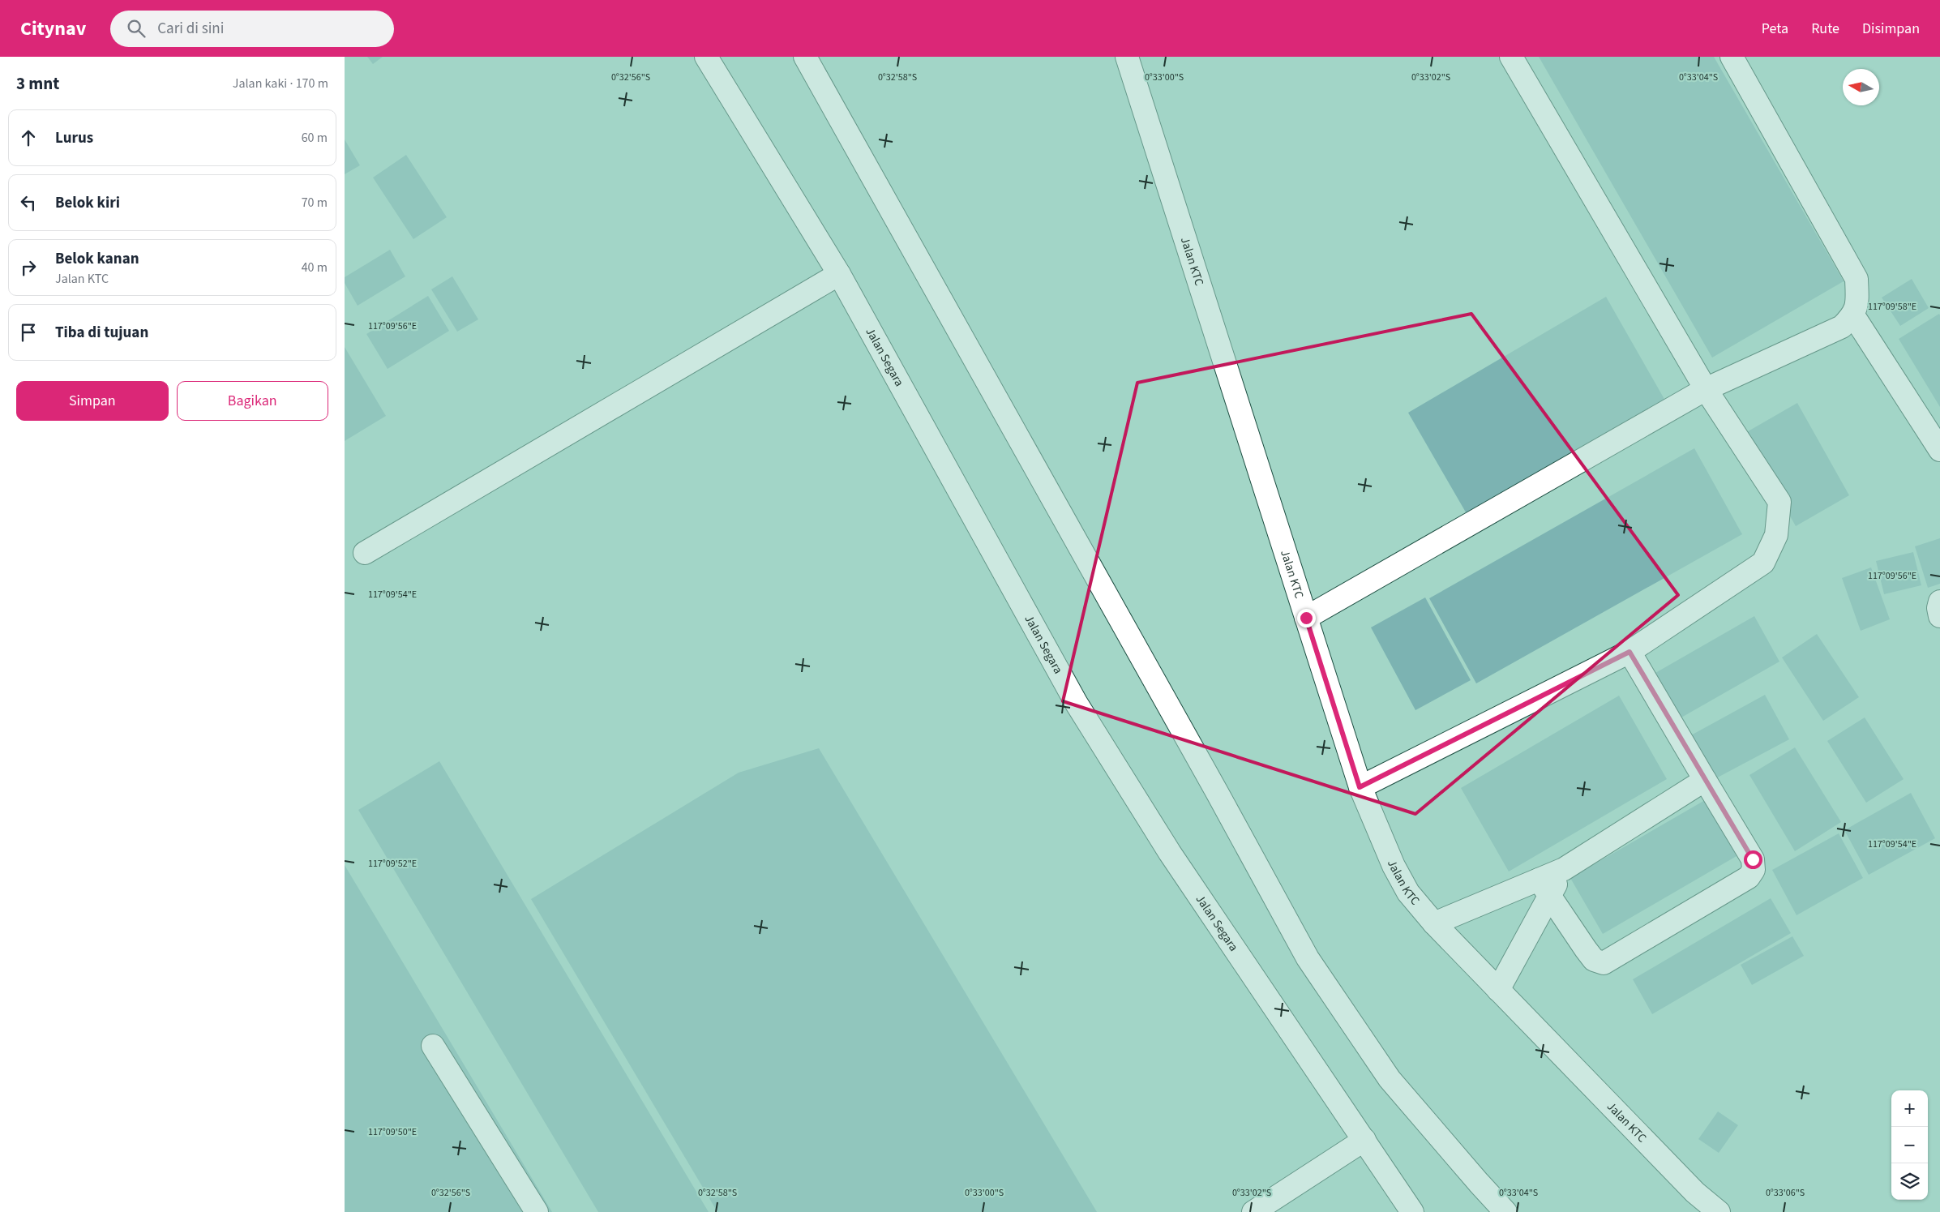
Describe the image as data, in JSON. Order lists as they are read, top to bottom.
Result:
{
  "streets": {
    "street": ["Jalan KTC", "Jalan Segara"]
  },
  "north": "left",
  "page": {
    "header": "Citynav",
    "search": "Cari di sini",
    "nav": ["Peta", "Rute", "Disimpan"],
    "heading": ["3 mnt", "Jalan kaki · 170 m"],
    "list": [
      ["Lurus", "60 m"],
      ["Belok kiri", "70 m"],
      ["Belok kanan", "Jalan KTC", "40 m"],
      "Tiba di tujuan"
    ],
    "buttons": ["Simpan", "Bagikan"],
    "map_buttons": ["+", "−"]
  },
  "coordinates": [
    "0°32'56\"S",
    "0°32'58\"S",
    "0°33'00\"S",
    "0°33'04\"S",
    "0°33'02\"S",
    "117°09'58\"E",
    "117°09'56\"E",
    "117°09'54\"E",
    "117°09'52\"E",
    "117°09'50\"E",
    "0°33'06\"S"
  ]
}
